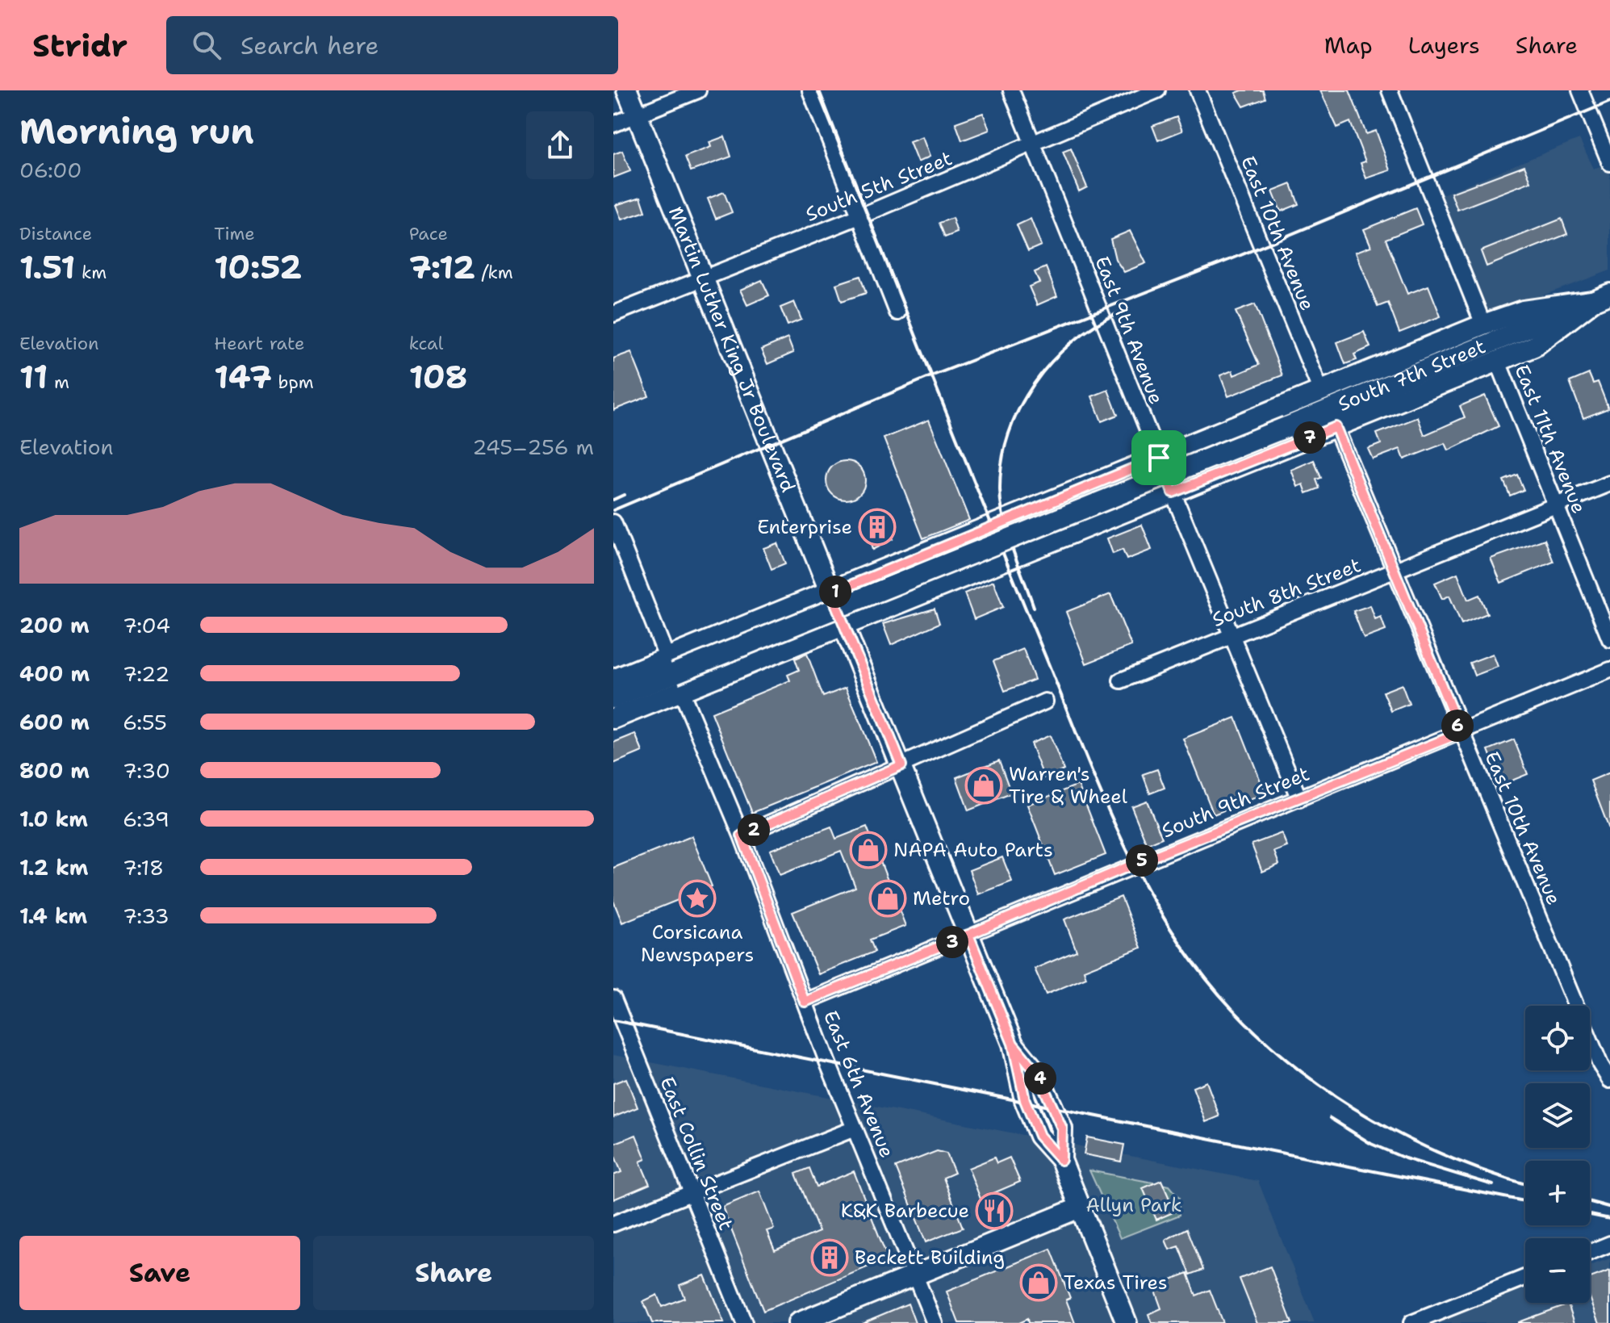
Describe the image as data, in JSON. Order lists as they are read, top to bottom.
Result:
{
  "streets": {
    "main road": ["Martin Luther King Jr Boulevard", "South 7th Street"],
    "street": [
      "South 5th Street",
      "East 10th Avenue",
      "East 9th Avenue",
      "East 11th Avenue",
      "South 8th Street",
      "South 9th Street",
      "East 6th Avenue",
      "East Collin Street"
    ]
  },
  "crossings": [
    ["South 5th Street", "East 9th Avenue"],
    ["South 5th Street", "Martin Luther King Jr Boulevard"],
    ["East 10th Avenue", "South 8th Street"],
    ["East 10th Avenue", "South 9th Street"],
    ["East 9th Avenue", "South 8th Street"],
    ["East 9th Avenue", "South 9th Street"],
    ["Martin Luther King Jr Boulevard", "South 9th Street"],
    ["South 7th Street", "East 6th Avenue"],
    ["East 11th Avenue", "South 8th Street"],
    ["South 9th Street", "East 6th Avenue"]
  ],
  "parks": ["Allyn Park"],
  "places": {
    "building": ["Enterprise", "Beckett Building"],
    "shop": [
      "Warren's Tire & Wheel",
      "NAPA Auto Parts",
      "Metro",
      "Texas Tires"
    ],
    "place": ["Corsicana Newspapers"],
    "restaurant": ["K&K Barbecue"]
  },
  "page": {
    "header": "Stridr",
    "search": "Search here",
    "nav": ["Map", "Layers", "Share"],
    "heading": ["Morning run", "06:00"],
    "stats": [
      ["Distance", "1.51 km"],
      ["Time", "10:52"],
      ["Pace", "7:12 /km"],
      ["Elevation", "11 m"],
      ["Heart rate", "147 bpm"],
      ["kcal", "108"]
    ],
    "chart": ["Elevation", "245–256 m"],
    "pins": [
      "7",
      "1",
      "6",
      "2",
      "5",
      "3",
      "4"
    ],
    "list": [
      {
        "name": "200 m",
        "note": "7:04"
      },
      {
        "name": "400 m",
        "note": "7:22"
      },
      {
        "name": "600 m",
        "note": "6:55"
      },
      {
        "name": "800 m",
        "note": "7:30"
      },
      {
        "name": "1.0 km",
        "note": "6:39"
      },
      {
        "name": "1.2 km",
        "note": "7:18"
      },
      {
        "name": "1.4 km",
        "note": "7:33"
      }
    ],
    "map_buttons": ["+", "−"],
    "buttons": ["Save", "Share"]
  }
}
